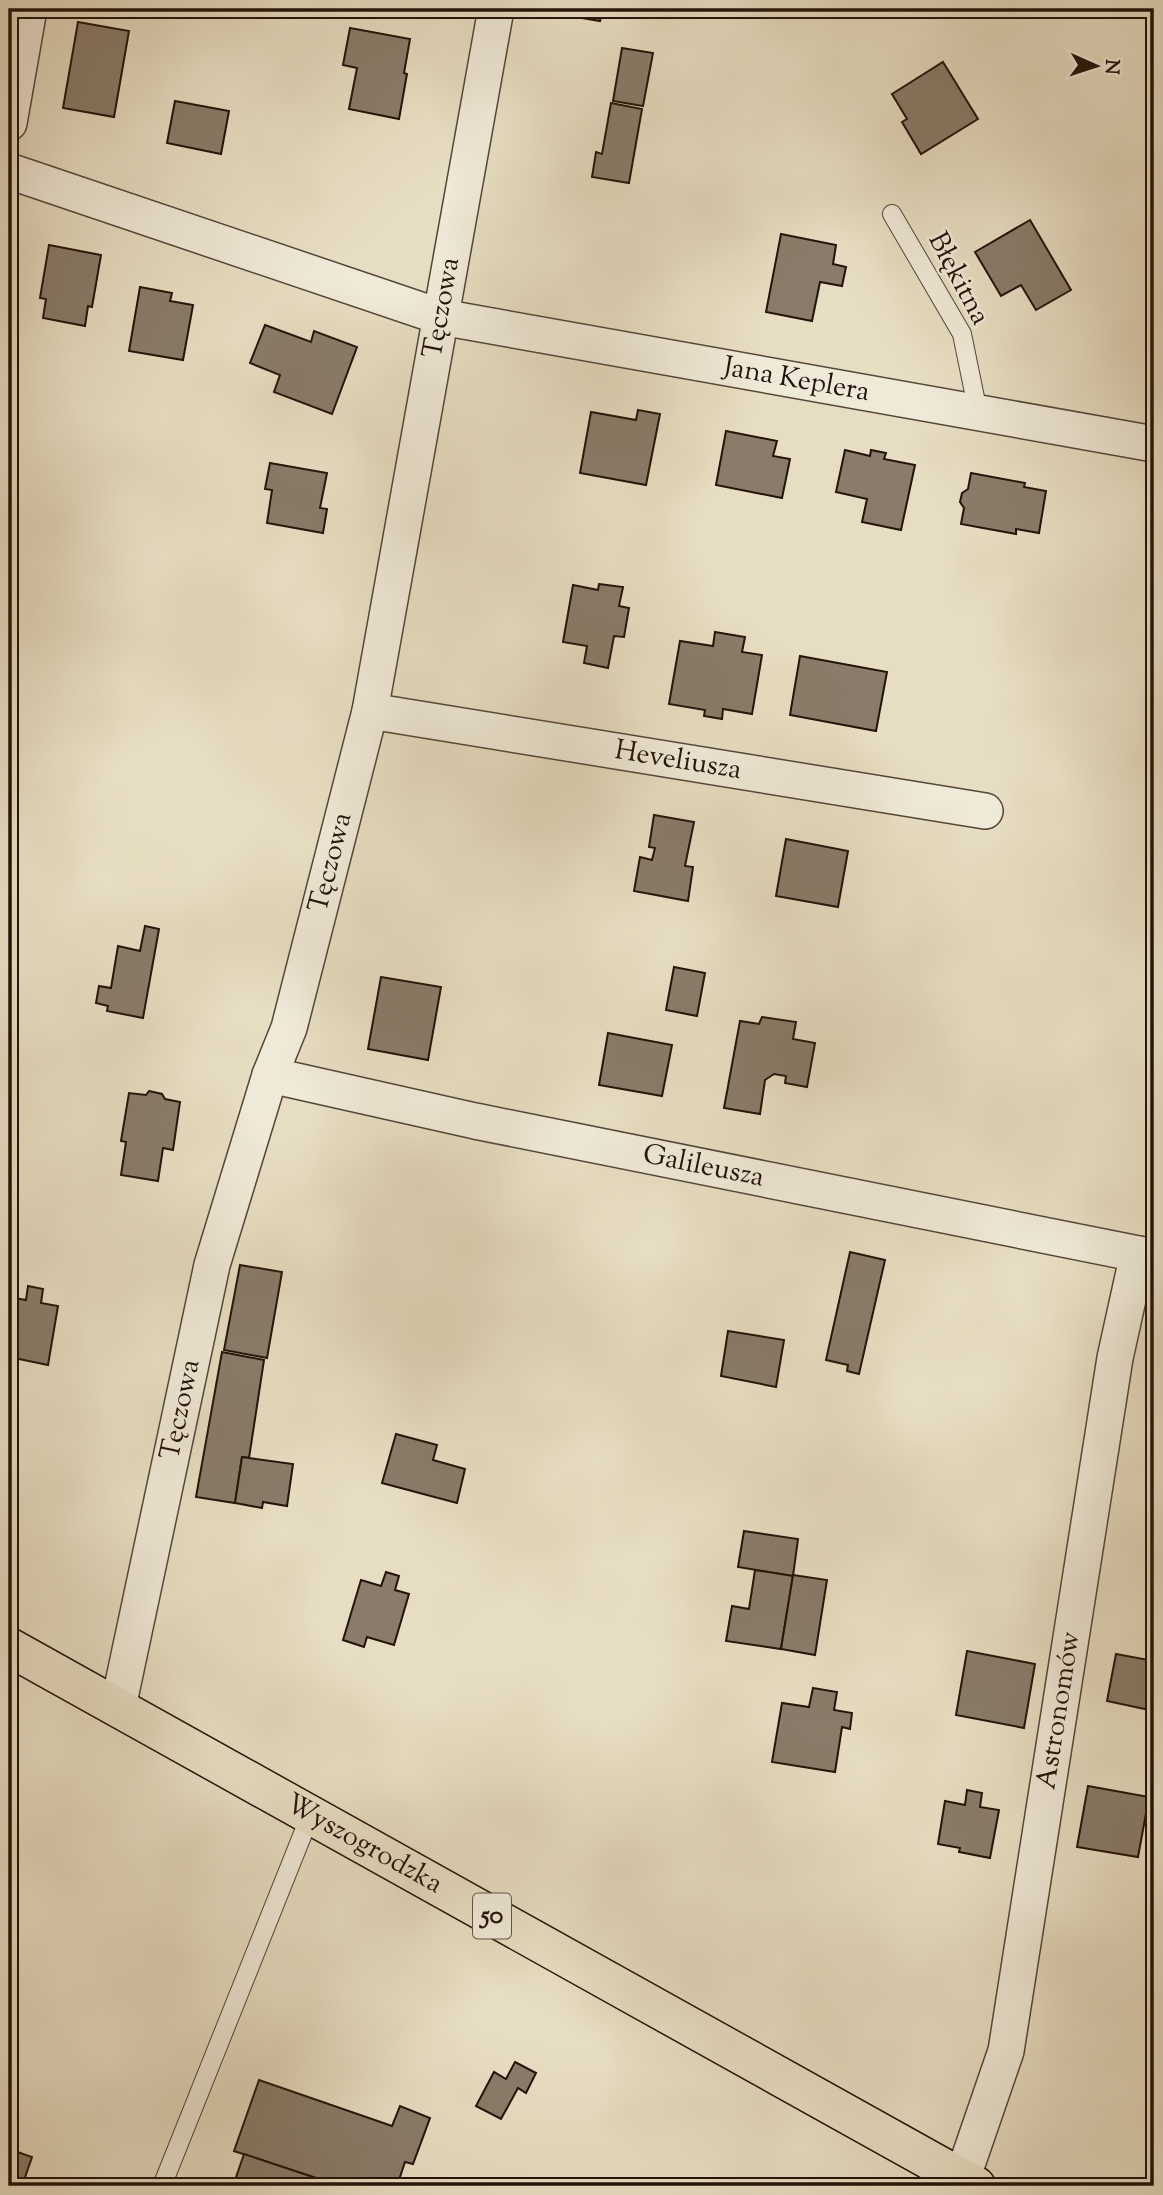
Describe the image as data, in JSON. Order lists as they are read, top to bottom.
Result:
{
  "streets": {
    "main road": ["Wyszogrodzka", "50"],
    "street": [
      "Tęczowa",
      "Jana Keplera",
      "Heveliusza",
      "Galileusza",
      "Astronomów"
    ],
    "lane": ["Błękitna"]
  },
  "crossings": [
    ["Błękitna", "Jana Keplera"],
    ["Tęczowa", "Jana Keplera"],
    ["Tęczowa", "Heveliusza"],
    ["Tęczowa", "Galileusza"],
    ["Tęczowa", "Wyszogrodzka"],
    ["Galileusza", "Astronomów"],
    ["Astronomów", "Wyszogrodzka"]
  ],
  "north": "right"
}
